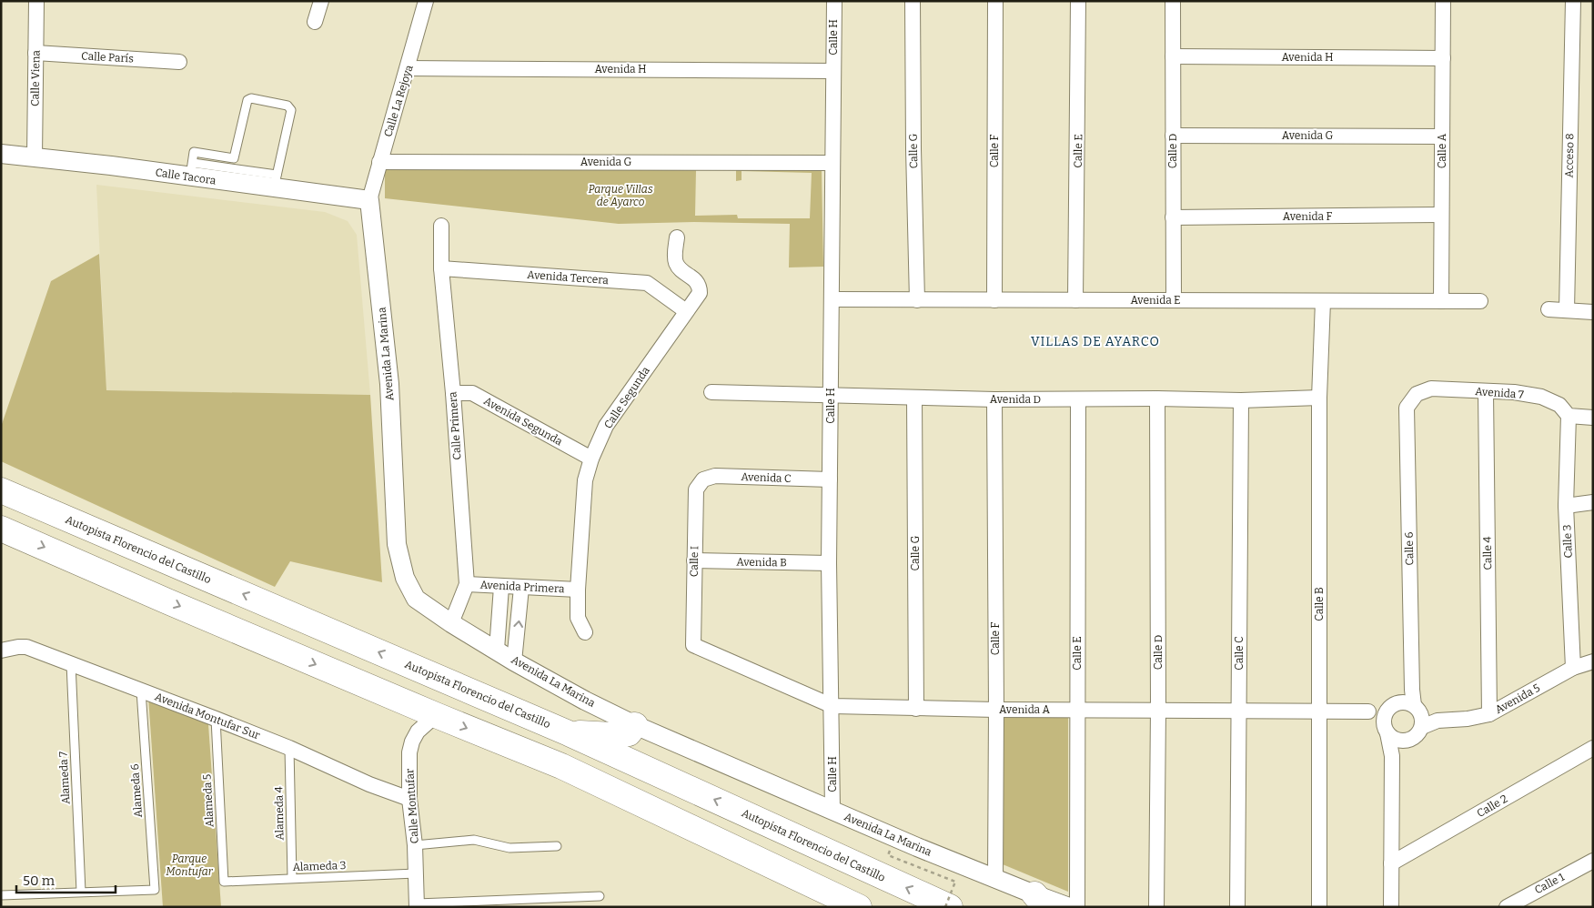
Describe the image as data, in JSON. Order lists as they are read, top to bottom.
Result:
{
  "streets": {
    "highway": ["Autopista Florencio del Castillo"],
    "street": [
      "Calle H",
      "Calle París",
      "Avenida H",
      "Calle Viena",
      "Calle La Rejoya",
      "Avenida G",
      "Calle G",
      "Calle F",
      "Calle E",
      "Calle D",
      "Calle A",
      "Acceso 8",
      "Calle Tacora",
      "Avenida F",
      "Avenida Tercera",
      "Avenida E",
      "Avenida La Marina",
      "Avenida 7",
      "Calle Segunda",
      "Avenida D",
      "Avenida Segunda",
      "Calle Primera",
      "Avenida C",
      "Calle 3",
      "Calle 6",
      "Calle 4",
      "Calle I",
      "Avenida B",
      "Avenida Primera",
      "Calle B",
      "Calle C",
      "Avenida 5",
      "Avenida A",
      "Avenida Montufar Sur",
      "Calle Montufar",
      "Calle 2",
      "Calle 1"
    ],
    "lane": [
      "Alameda 7",
      "Alameda 6",
      "Alameda 5",
      "Alameda 4",
      "Alameda 3"
    ]
  },
  "crossings": [
    ["Calle H", "Avenida H"],
    ["Calle H", "Avenida G"],
    ["Calle H", "Avenida E"],
    ["Calle H", "Avenida La Marina"],
    ["Calle H", "Avenida D"],
    ["Calle H", "Avenida C"],
    ["Calle H", "Avenida B"],
    ["Calle H", "Avenida A"],
    ["Calle París", "Calle Viena"],
    ["Avenida H", "Calle La Rejoya"],
    ["Avenida H", "Calle D"],
    ["Avenida H", "Calle A"],
    ["Calle Viena", "Calle Tacora"],
    ["Calle La Rejoya", "Avenida G"],
    ["Calle La Rejoya", "Calle Tacora"],
    ["Calle La Rejoya", "Avenida La Marina"],
    ["Avenida G", "Calle D"],
    ["Avenida G", "Calle A"],
    ["Calle G", "Avenida E"],
    ["Calle G", "Avenida D"],
    ["Calle G", "Avenida A"],
    ["Calle F", "Avenida E"],
    ["Calle F", "Avenida La Marina"],
    ["Calle F", "Avenida D"],
    ["Calle F", "Avenida A"],
    ["Calle E", "Avenida E"],
    ["Calle E", "Avenida D"],
    ["Calle E", "Avenida A"],
    ["Calle D", "Avenida F"],
    ["Calle D", "Avenida E"],
    ["Calle D", "Avenida D"],
    ["Calle D", "Avenida A"],
    ["Calle A", "Avenida F"],
    ["Calle A", "Avenida E"],
    ["Calle Tacora", "Avenida La Marina"],
    ["Avenida Tercera", "Calle Segunda"],
    ["Avenida Tercera", "Calle Primera"],
    ["Avenida E", "Calle B"],
    ["Avenida La Marina", "Calle Primera"],
    ["Avenida 7", "Calle 3"],
    ["Avenida 7", "Calle 6"],
    ["Avenida 7", "Calle 4"],
    ["Calle Segunda", "Avenida Segunda"],
    ["Calle Segunda", "Avenida Primera"],
    ["Avenida D", "Calle B"],
    ["Avenida D", "Calle C"],
    ["Avenida Segunda", "Calle Primera"],
    ["Calle Primera", "Avenida Primera"],
    ["Avenida C", "Calle I"],
    ["Calle 3", "Avenida 5"],
    ["Calle 6", "Avenida 5"],
    ["Calle 4", "Avenida 5"],
    ["Calle I", "Avenida B"],
    ["Calle I", "Avenida A"],
    ["Calle B", "Avenida A"],
    ["Calle C", "Avenida A"],
    ["Avenida Montufar Sur", "Alameda 7"],
    ["Avenida Montufar Sur", "Alameda 6"],
    ["Avenida Montufar Sur", "Alameda 5"],
    ["Avenida Montufar Sur", "Calle Montufar"],
    ["Avenida Montufar Sur", "Alameda 4"],
    ["Alameda 7", "Alameda 6"],
    ["Alameda 5", "Alameda 3"],
    ["Calle Montufar", "Alameda 3"],
    ["Alameda 4", "Alameda 3"]
  ],
  "districts": ["VILLAS DE AYARCO"],
  "parks": ["Parque Villas de Ayarco", "Parque Montufar"],
  "scale_bar": "50 m"
}
